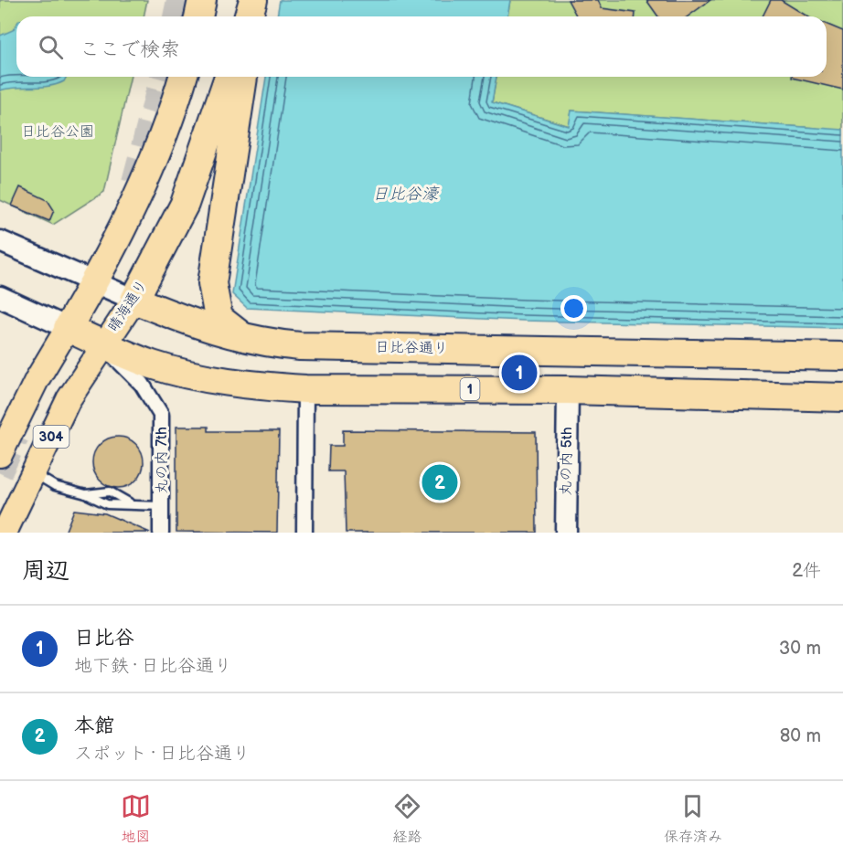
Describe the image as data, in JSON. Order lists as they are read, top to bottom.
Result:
{
  "streets": {
    "highway": ["晴海通り", "日比谷通り", "1"],
    "main road": ["304", "丸の内 5th"],
    "street": ["丸の内 7th"]
  },
  "crossings": [
    ["晴海通り", "日比谷通り"],
    ["晴海通り", "1"],
    ["晴海通り", "丸の内 7th"],
    ["1", "304"],
    ["1", "丸の内 7th"],
    ["1", "丸の内 5th"]
  ],
  "water": ["日比谷濠"],
  "parks": ["日比谷公園"],
  "page": {
    "search": "ここで検索",
    "pins": ["1", "2"],
    "heading": ["周辺", "2件"],
    "list": [
      {
        "mark": "1",
        "name": "日比谷",
        "note": "地下鉄 · 日比谷通り",
        "value": "30 m"
      },
      {
        "mark": "2",
        "name": "本館",
        "note": "スポット · 日比谷通り",
        "value": "80 m"
      }
    ],
    "nav": ["地図", "経路", "保存済み"]
  }
}
